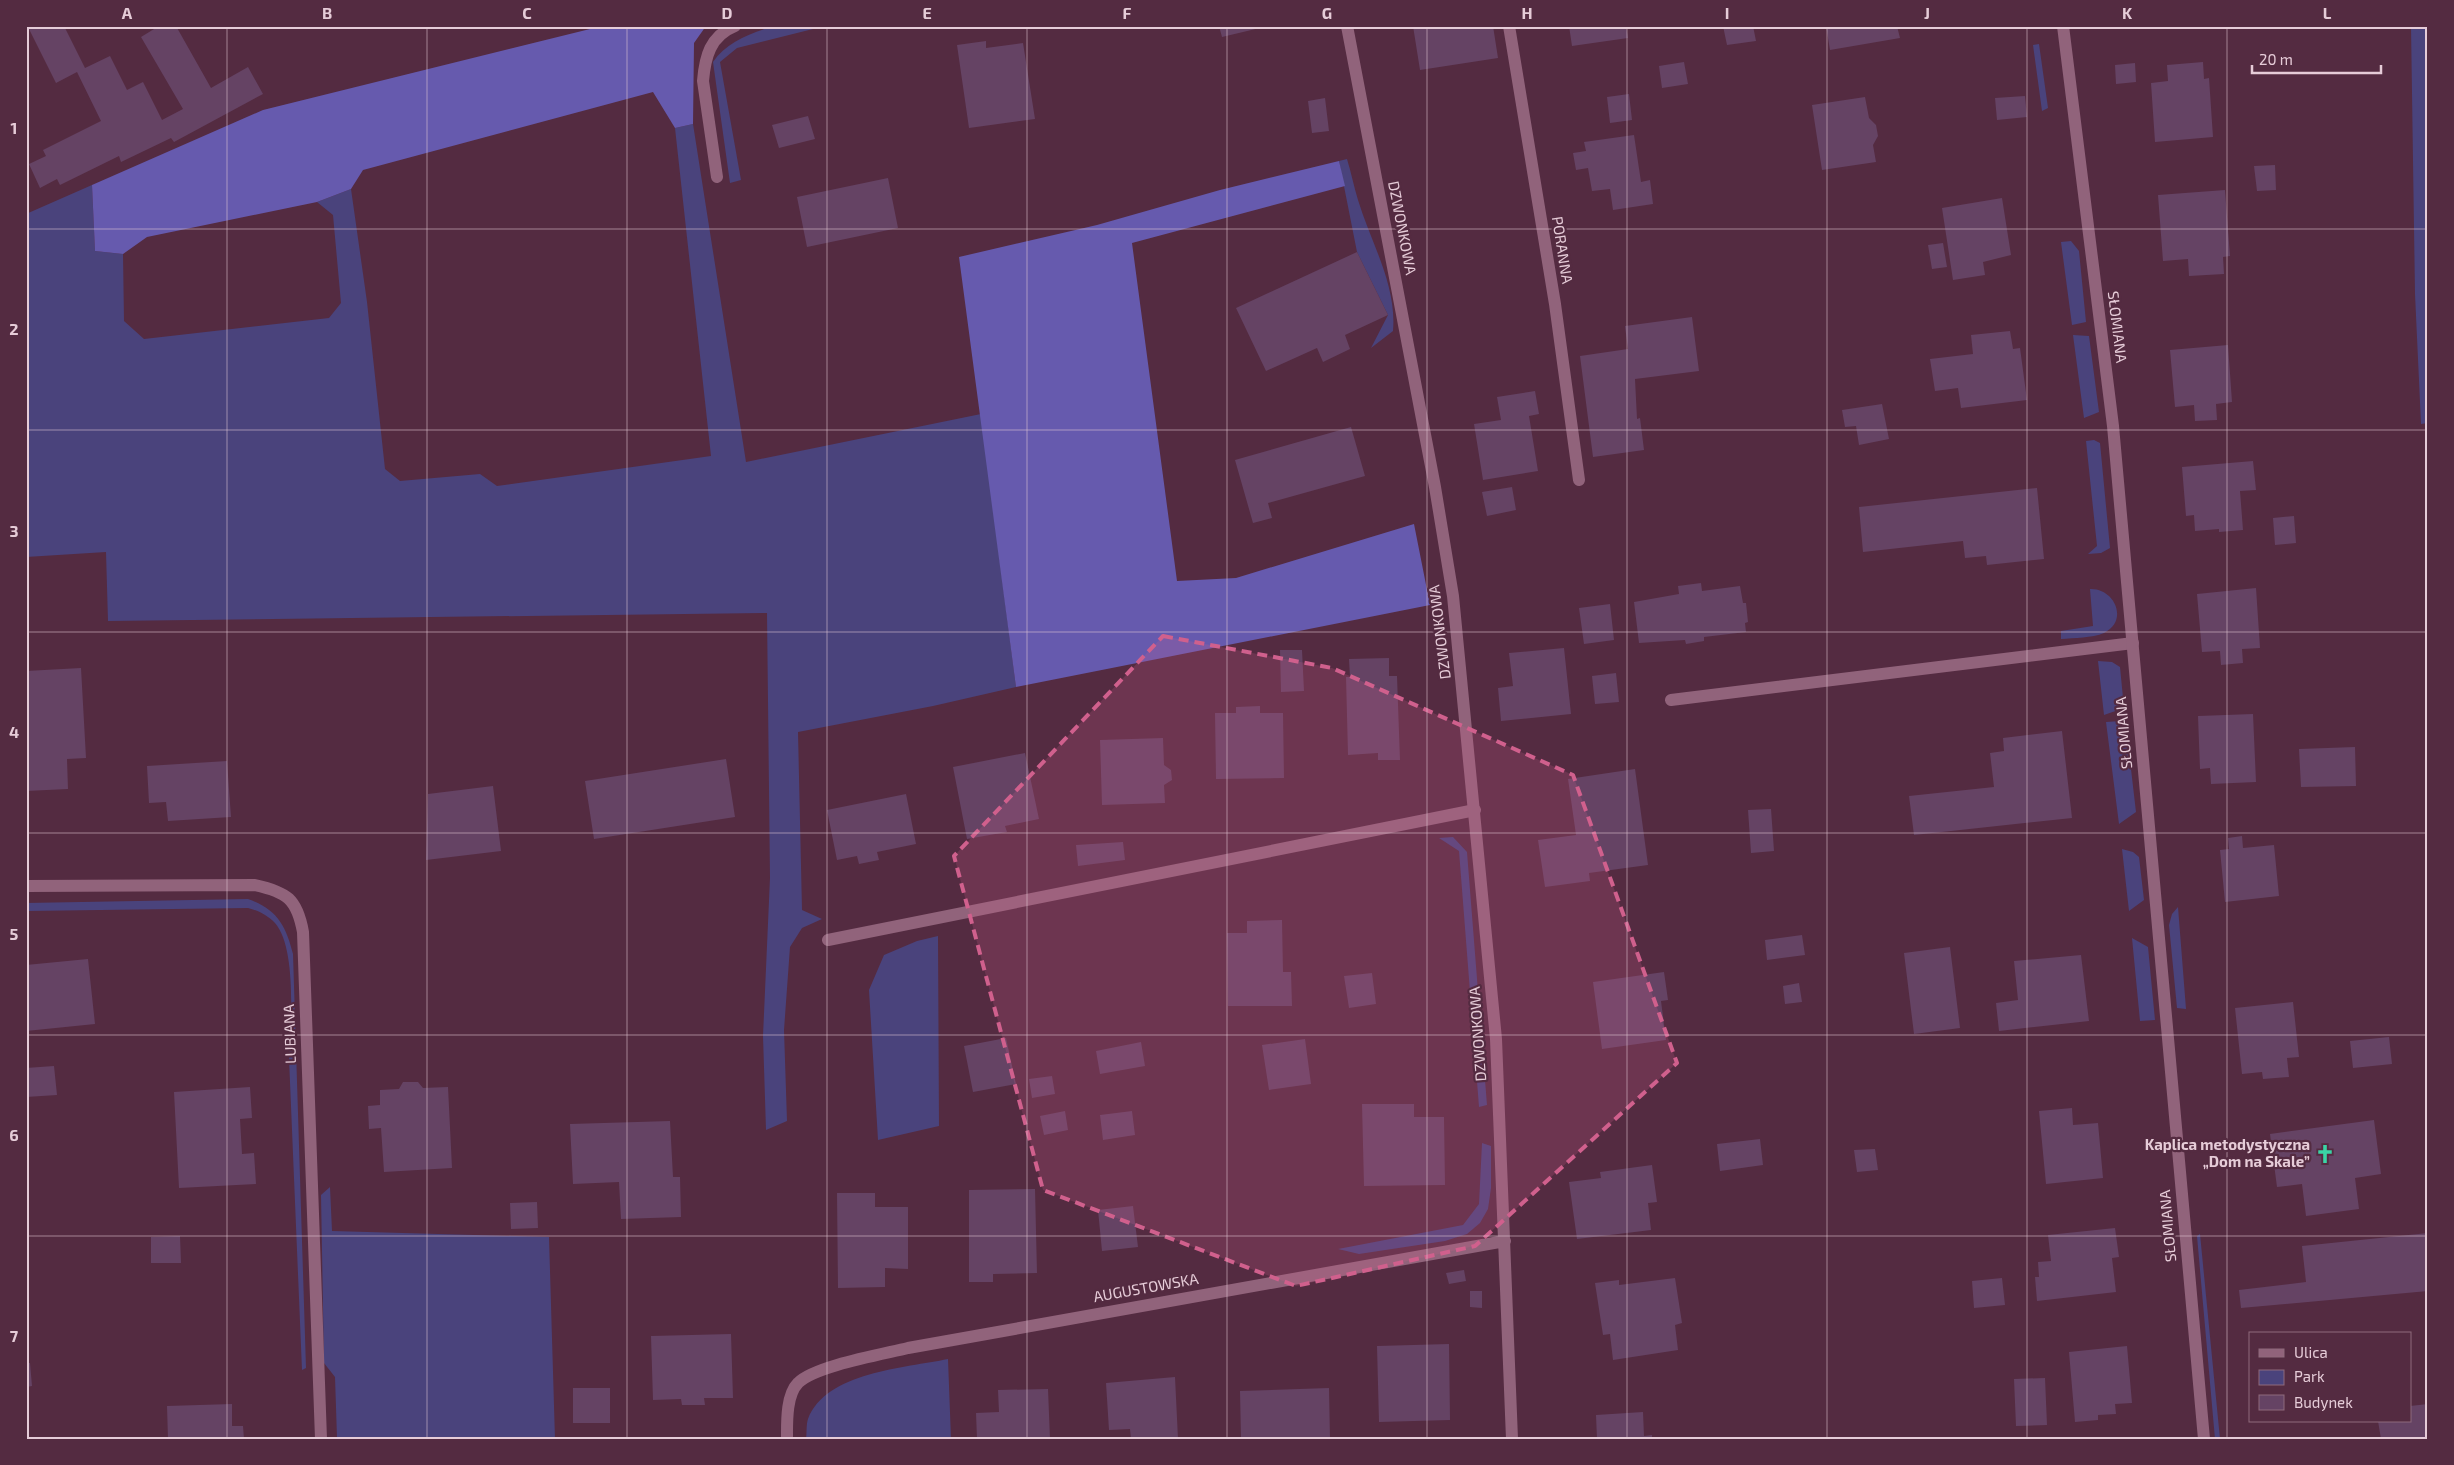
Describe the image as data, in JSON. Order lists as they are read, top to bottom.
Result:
{
  "streets": {
    "street": [
      "DZWONKOWA",
      "PORANNA",
      "SŁOMIANA",
      "LUBIANA",
      "AUGUSTOWSKA"
    ]
  },
  "crossings": [
    ["DZWONKOWA", "AUGUSTOWSKA"]
  ],
  "places": {
    "church": ["Kaplica metodystyczna „Dom na Skale”"]
  },
  "legend": ["Ulica", "Park", "Budynek"],
  "scale_bar": "20 m",
  "grid": {
    "columns": [
      "A",
      "B",
      "C",
      "D",
      "E",
      "F",
      "G",
      "H",
      "I",
      "J",
      "K",
      "L"
    ],
    "rows": [
      "1",
      "2",
      "3",
      "4",
      "5",
      "6",
      "7"
    ]
  }
}
